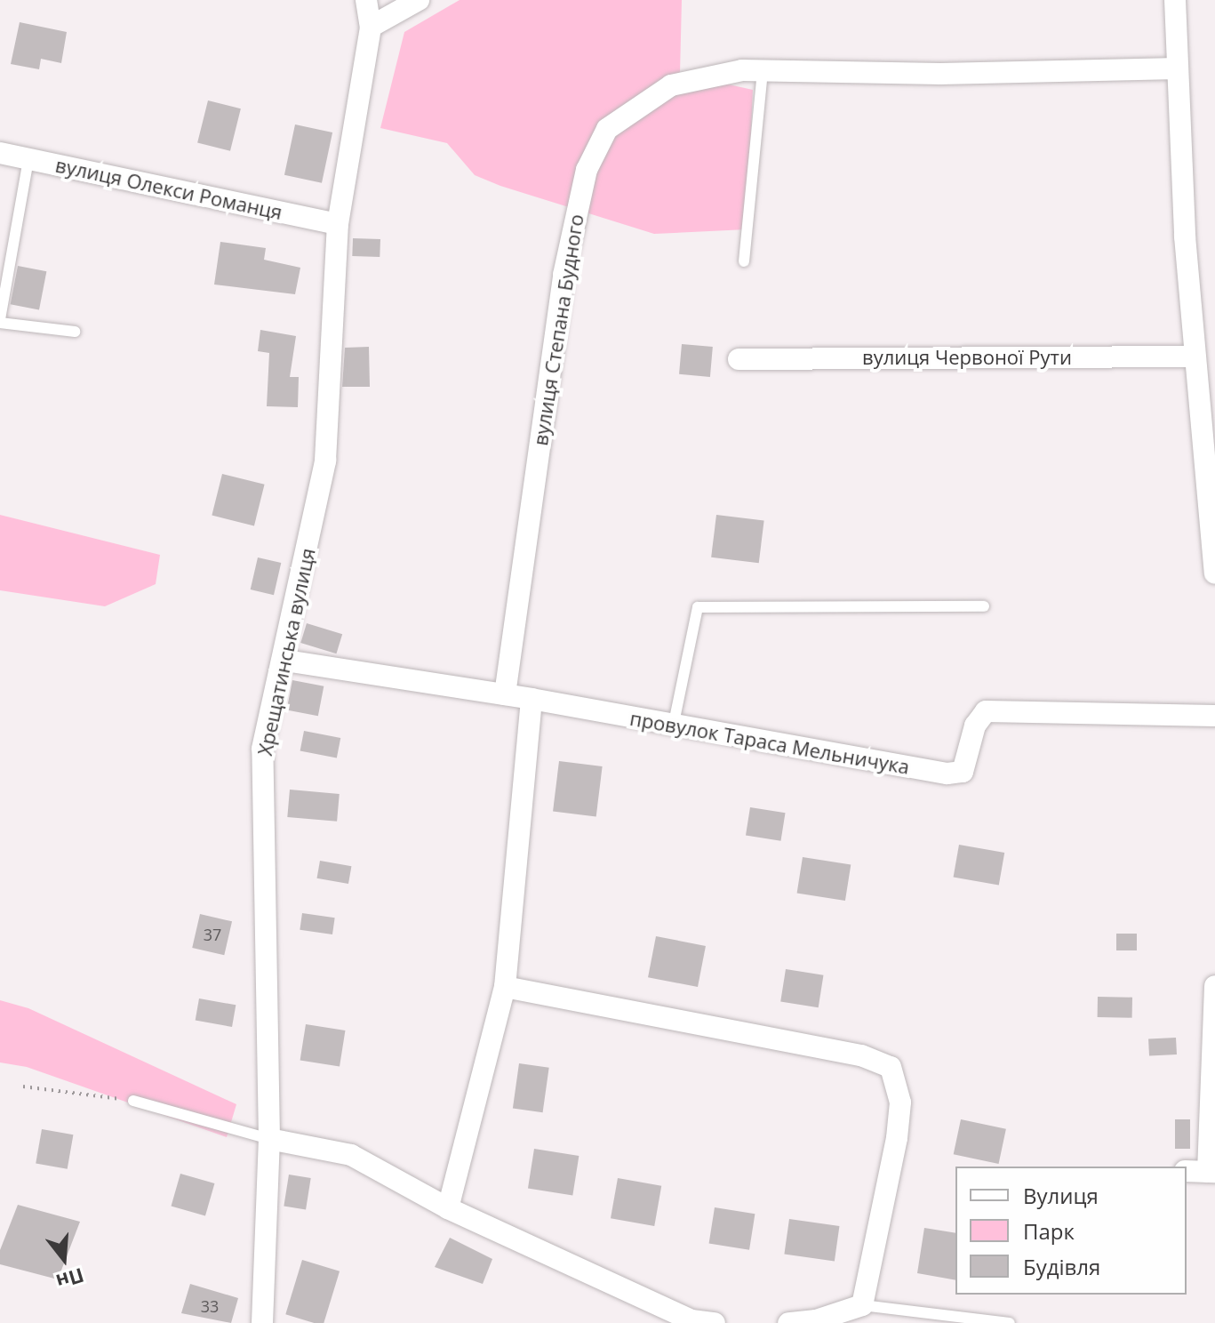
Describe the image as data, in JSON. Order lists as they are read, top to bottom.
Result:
{
  "streets": {
    "street": [
      "вулиця Олекси Романця",
      "вулиця Степана Будного",
      "вулиця Червоної Рути",
      "Хрещатинська вулиця",
      "провулок Тараса Мельничука"
    ]
  },
  "crossings": [
    ["вулиця Олекси Романця", "Хрещатинська вулиця"],
    ["вулиця Степана Будного", "провулок Тараса Мельничука"],
    ["Хрещатинська вулиця", "провулок Тараса Мельничука"]
  ],
  "house_numbers": ["37", "33"],
  "legend": ["Вулиця", "Парк", "Будівля"],
  "north": "bottom"
}
